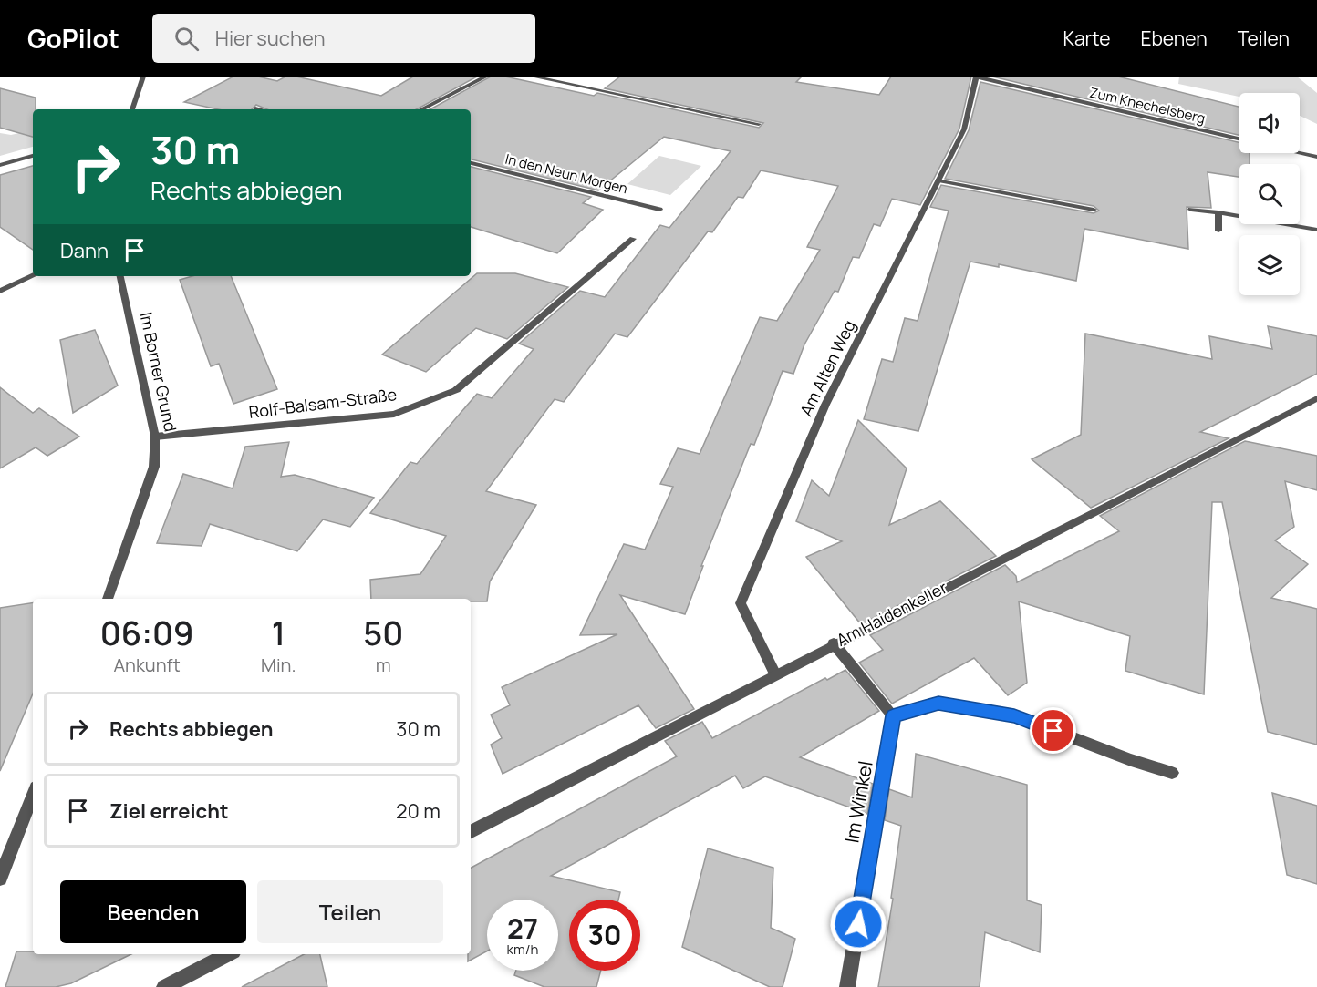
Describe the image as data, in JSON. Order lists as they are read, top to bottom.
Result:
{
  "streets": {
    "street": [
      "Zum Knechelsberg",
      "In den Neun Morgen",
      "Am Alten Weg",
      "Im Borner Grund",
      "Rolf-Balsam-Straße",
      "Am Haidenkeller",
      "Im Winkel"
    ]
  },
  "crossings": [
    ["Zum Knechelsberg", "Am Alten Weg"],
    ["Am Alten Weg", "Am Haidenkeller"],
    ["Im Borner Grund", "Rolf-Balsam-Straße"]
  ],
  "page": {
    "header": "GoPilot",
    "search": "Hier suchen",
    "nav": ["Karte", "Ebenen", "Teilen"],
    "turn": ["30 m", "Rechts abbiegen"],
    "then": "Dann",
    "eta": [
      "06:09",
      "Ankunft",
      "1",
      "Min.",
      "50",
      "m"
    ],
    "list": [
      {
        "name": "Rechts abbiegen",
        "value": "30 m"
      },
      {
        "name": "Ziel erreicht",
        "value": "20 m"
      }
    ],
    "buttons": ["Beenden", "Teilen"],
    "speed": "27 km/h",
    "limit": "30"
  }
}
